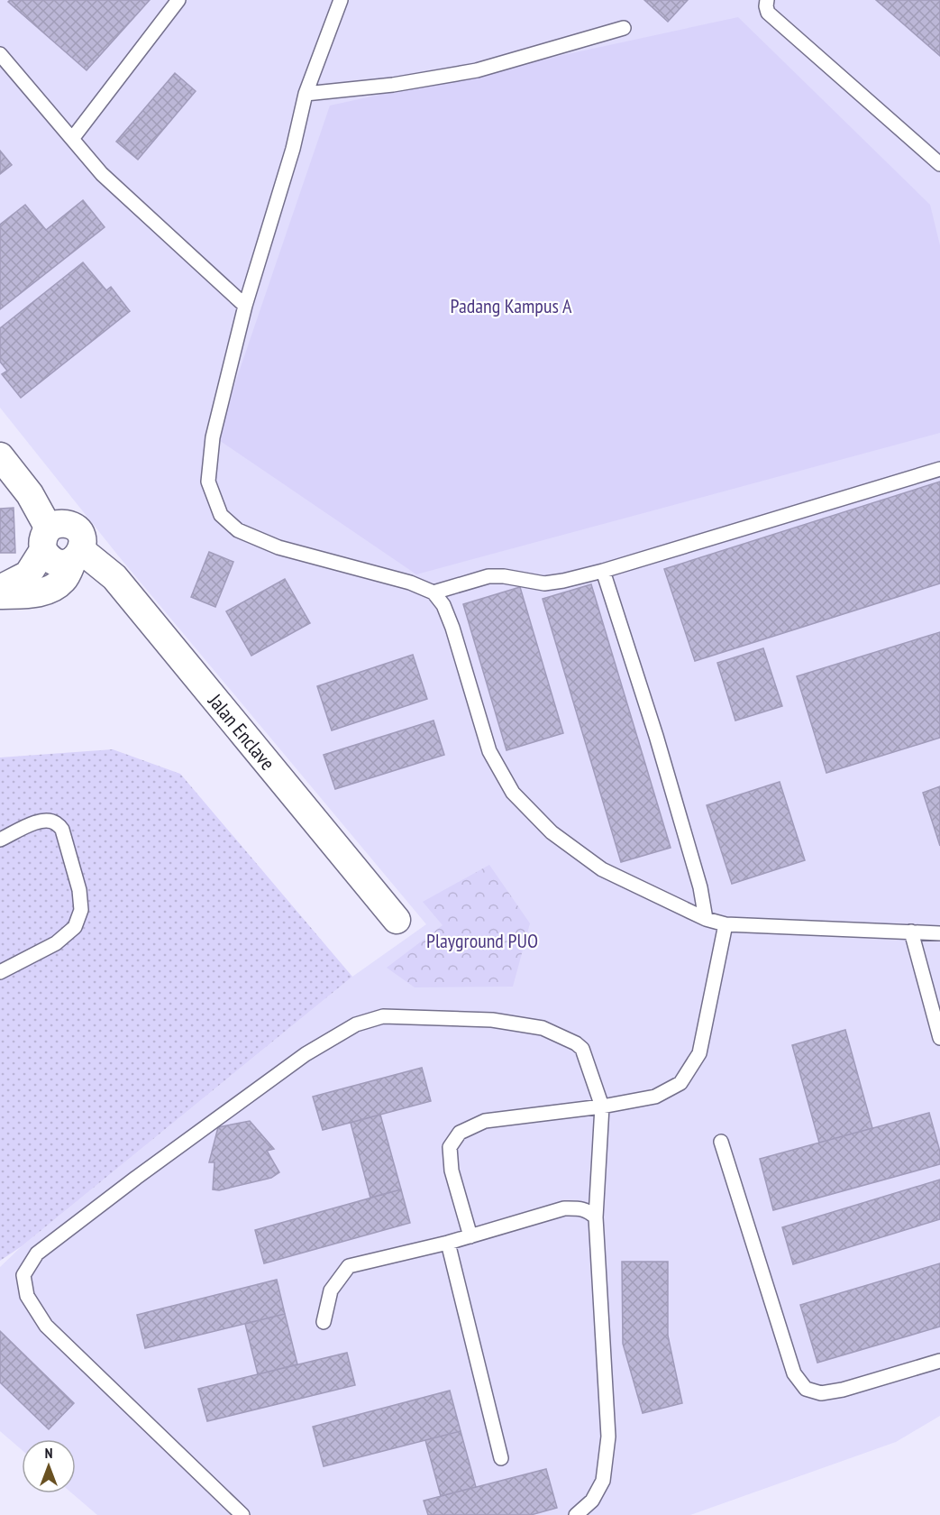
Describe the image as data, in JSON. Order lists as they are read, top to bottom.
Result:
{
  "streets": {
    "street": ["Jalan Enclave"]
  },
  "parks": ["Padang Kampus A", "Playground PUO"],
  "north": "top"
}
